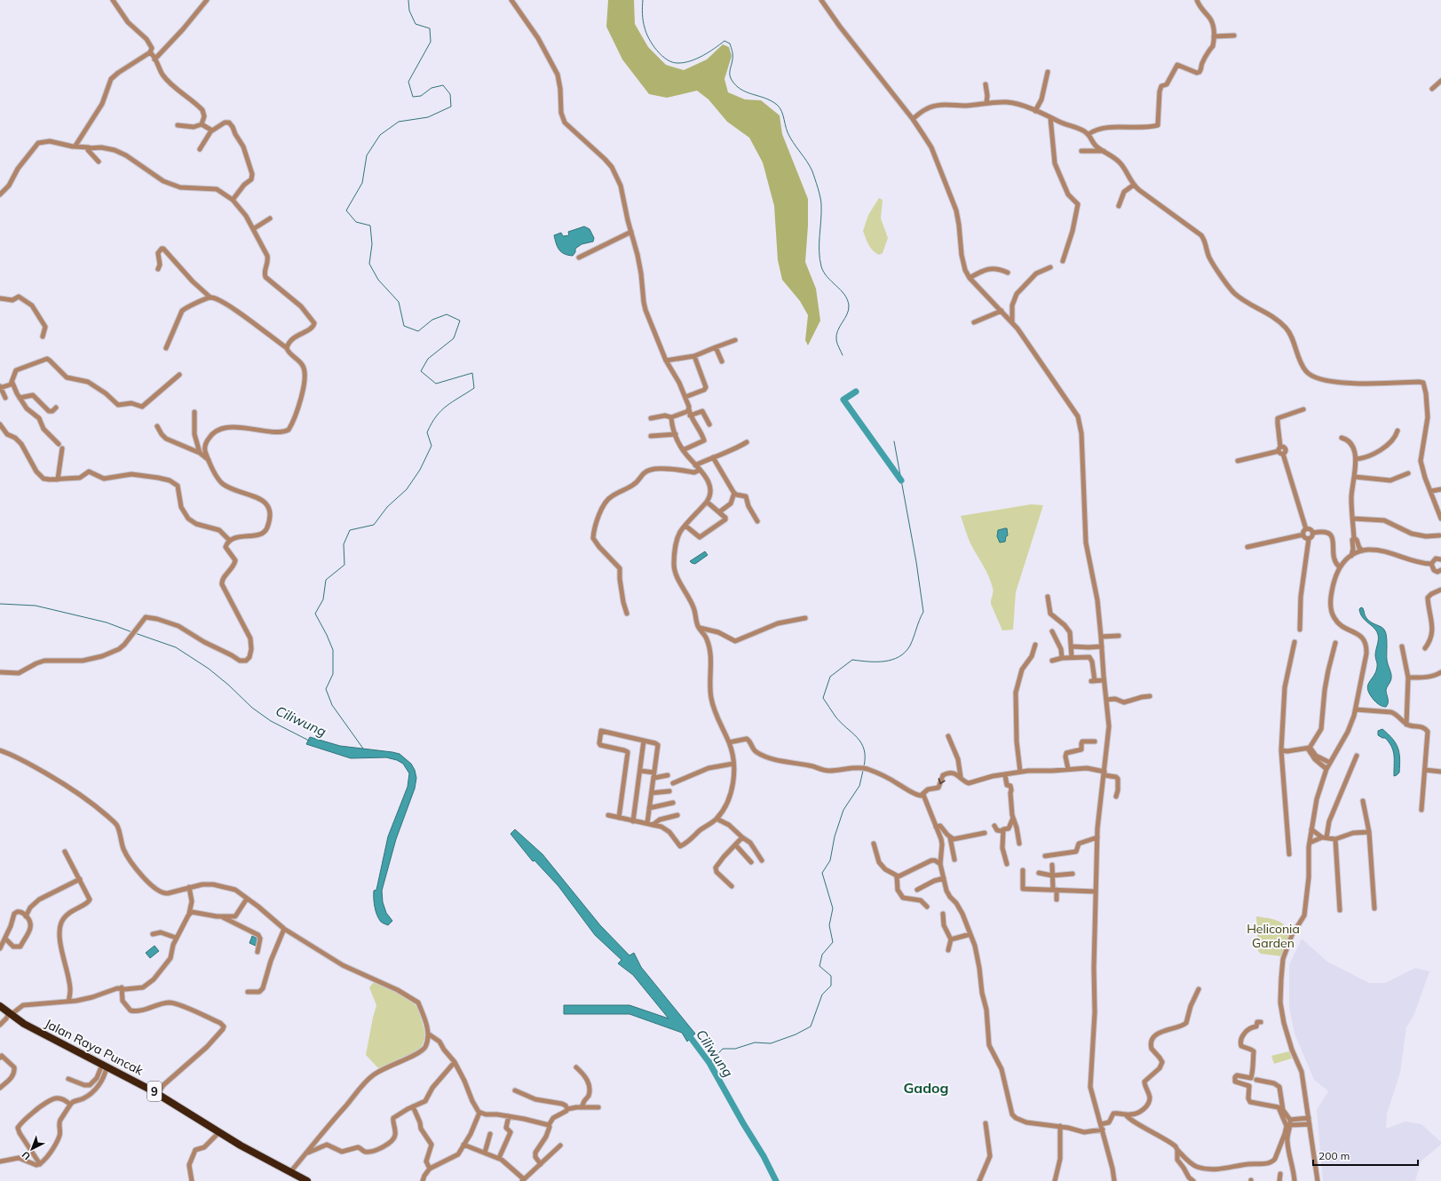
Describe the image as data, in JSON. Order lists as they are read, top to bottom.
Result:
{
  "streets": {
    "highway": ["Jalan Raya Puncak", "9"]
  },
  "districts": ["Gadog"],
  "water": ["Ciliwung"],
  "parks": ["Heliconia Garden"],
  "scale_bar": "200 m",
  "north": "bottom left"
}
